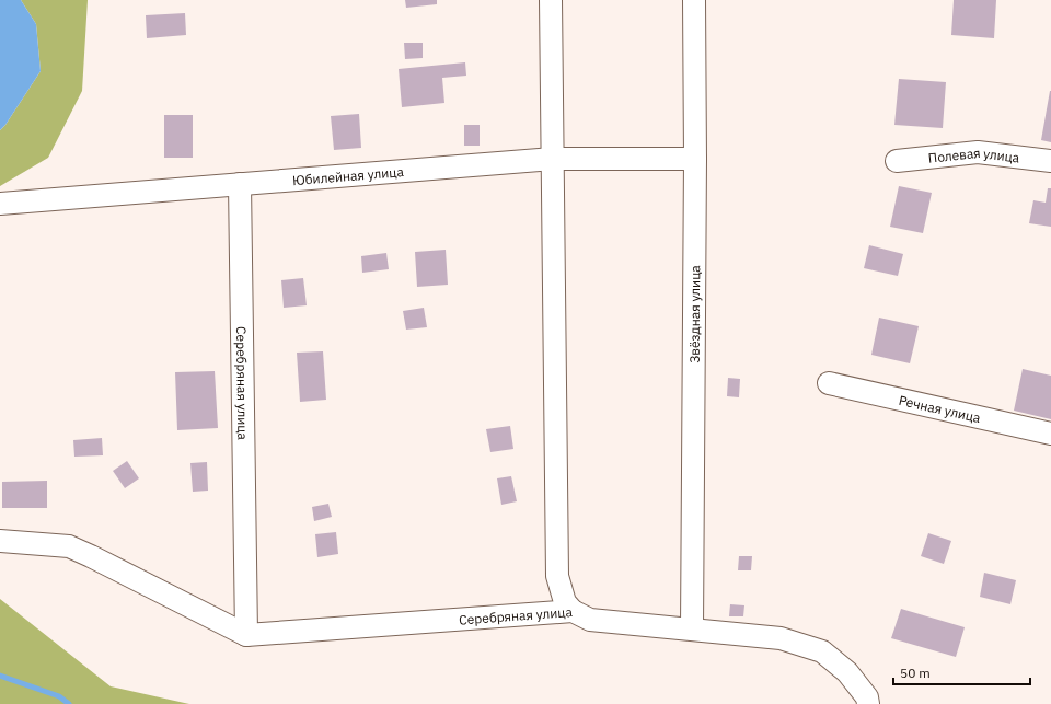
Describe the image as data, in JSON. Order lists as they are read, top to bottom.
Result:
{
  "streets": {
    "street": [
      "Полевая улица",
      "Юбилейная улица",
      "Звёздная улица",
      "Серебряная улица",
      "Речная улица"
    ]
  },
  "crossings": [
    ["Юбилейная улица", "Звёздная улица"],
    ["Юбилейная улица", "Серебряная улица"],
    ["Звёздная улица", "Серебряная улица"]
  ],
  "scale_bar": "50 m"
}
